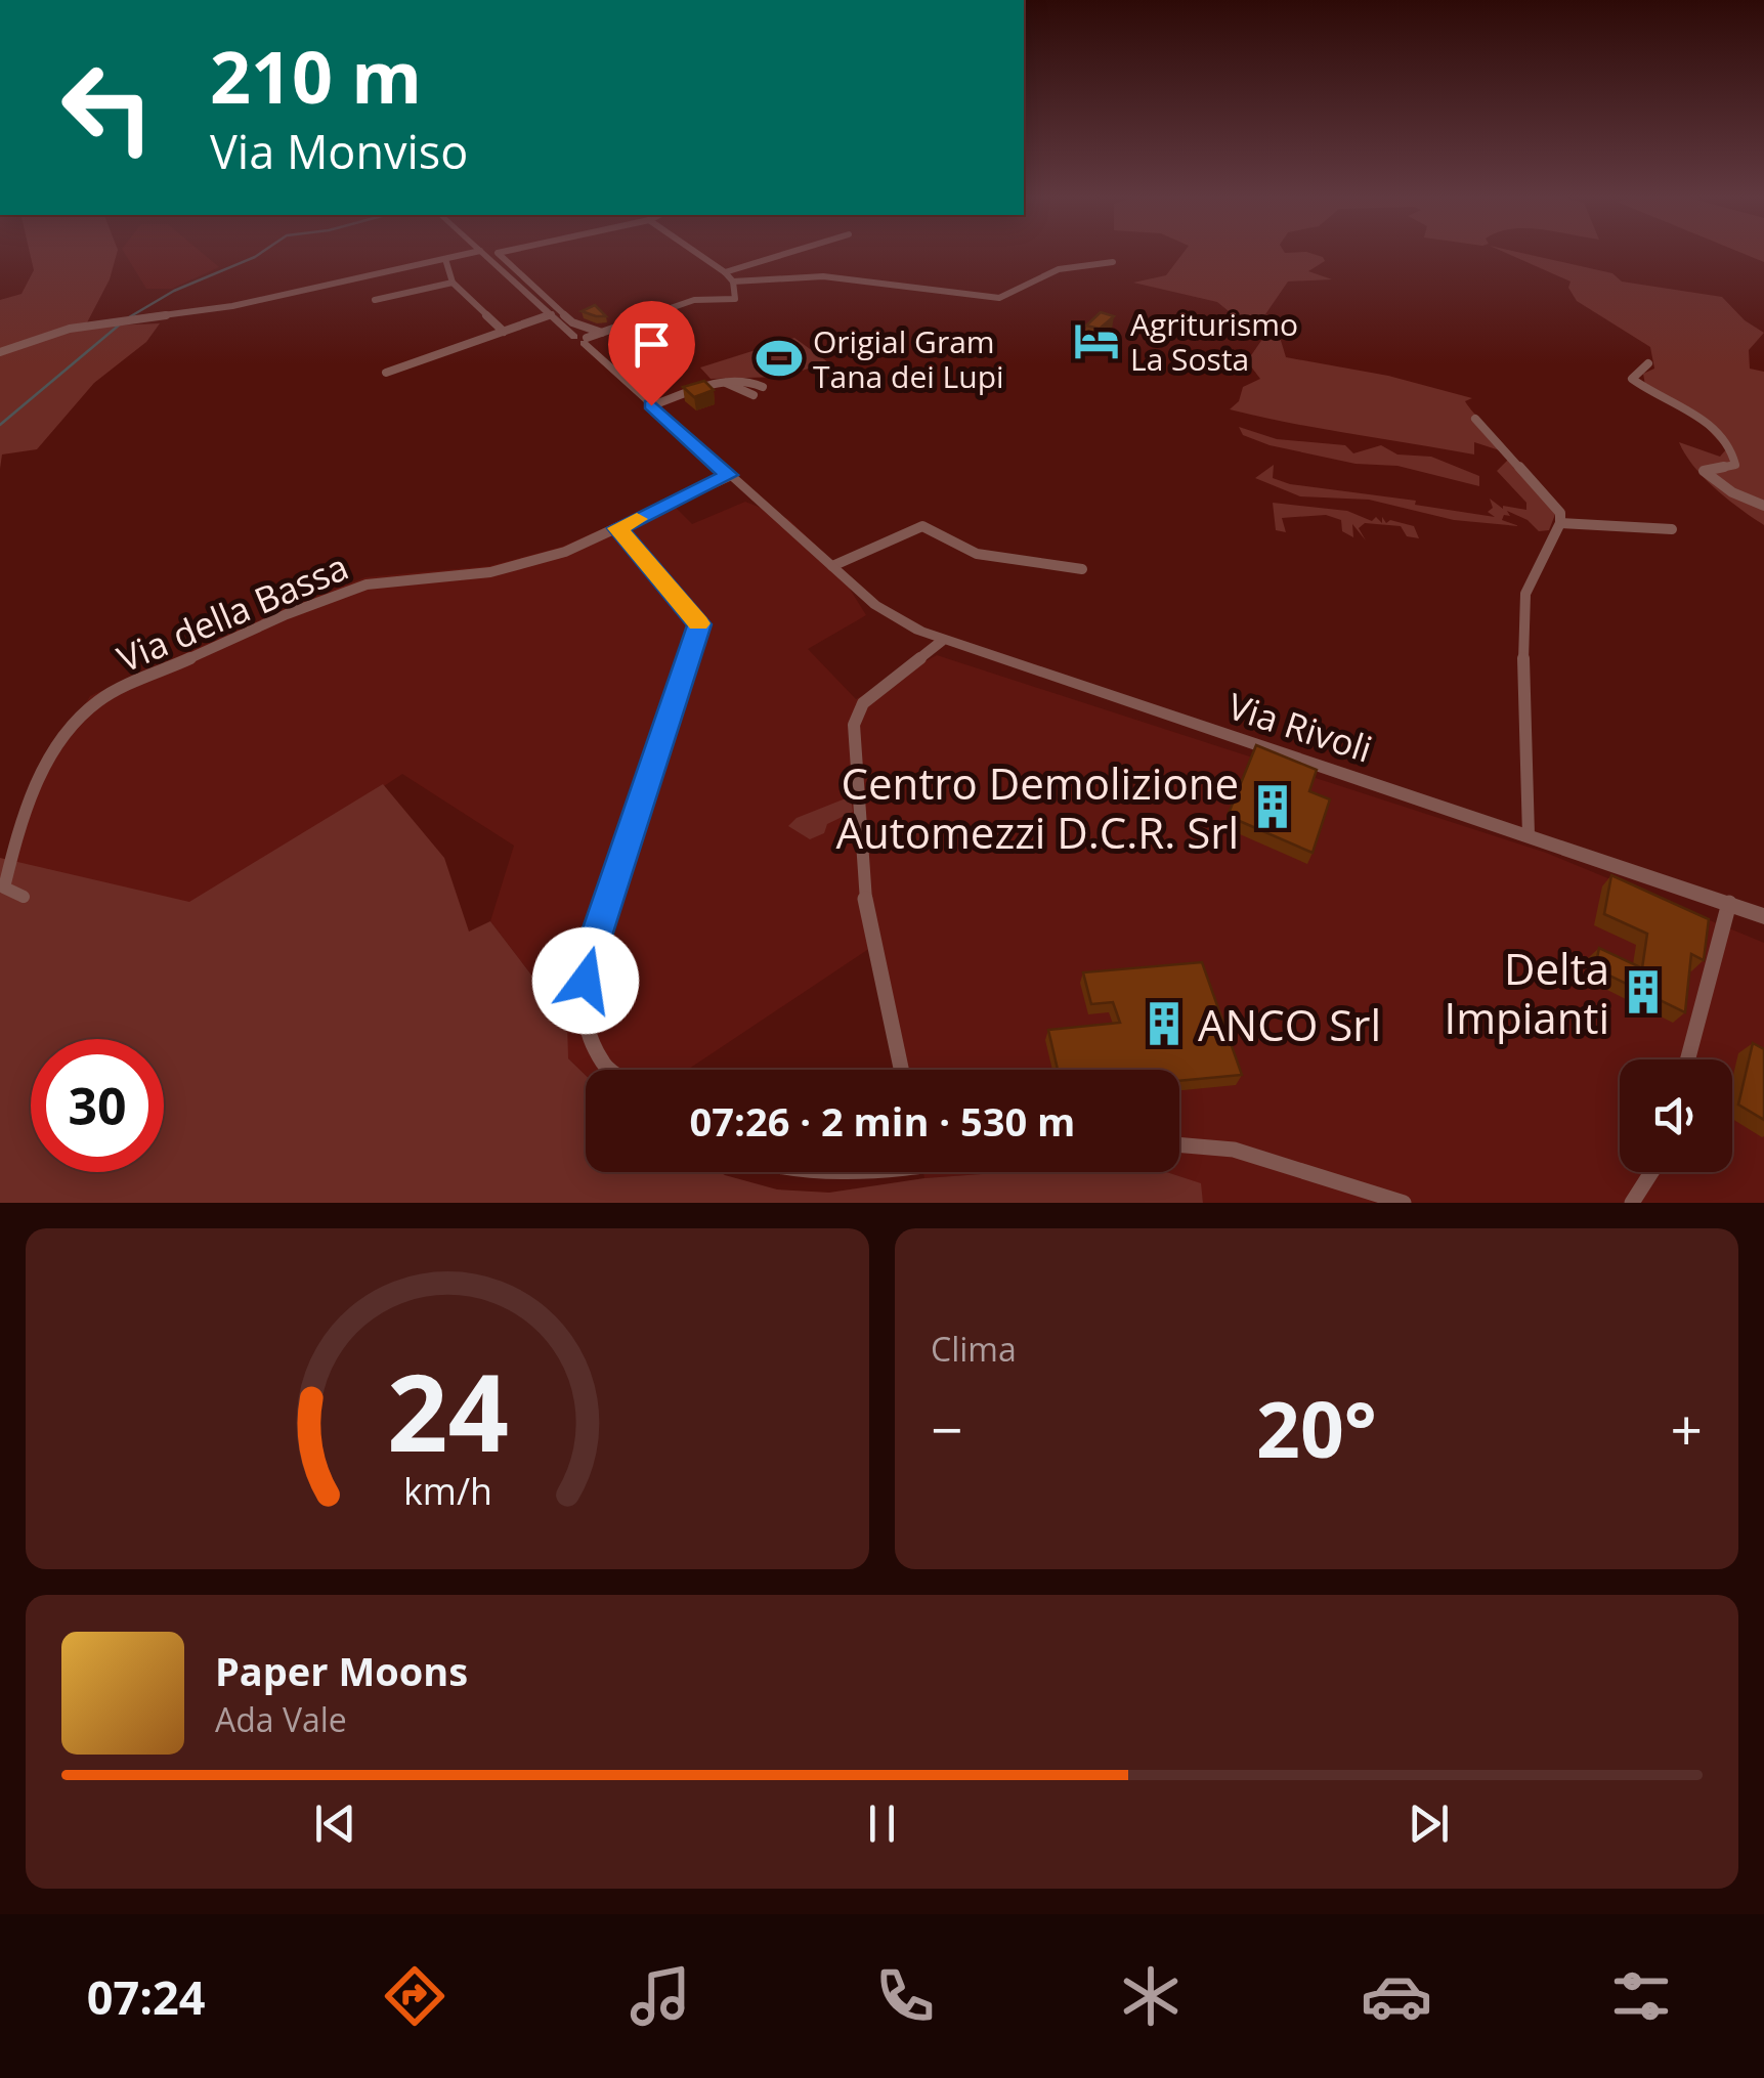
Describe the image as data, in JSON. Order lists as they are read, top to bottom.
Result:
{
  "streets": {
    "street": ["Via della Bassa", "Via Rivoli"]
  },
  "crossings": [
    ["Via della Bassa", "Via Rivoli"]
  ],
  "places": {
    "hotel": ["Agriturismo La Sosta"],
    "sports": ["Origial Gram Tana dei Lupi"],
    "building": ["Centro Demolizione Automezzi D.C.R. Srl", "Delta Impianti", "ANCO Srl"]
  },
  "page": {
    "turn": ["210 m", "Via Monviso"],
    "limit": "30",
    "trip": "07:26 · 2 min · 530 m",
    "tile": "Clima",
    "heat": ["−", "20°", "+"],
    "song": ["Paper Moons", "Ada Vale"],
    "tabs": "07:24",
    "gauge": ["24", "km/h"]
  }
}
